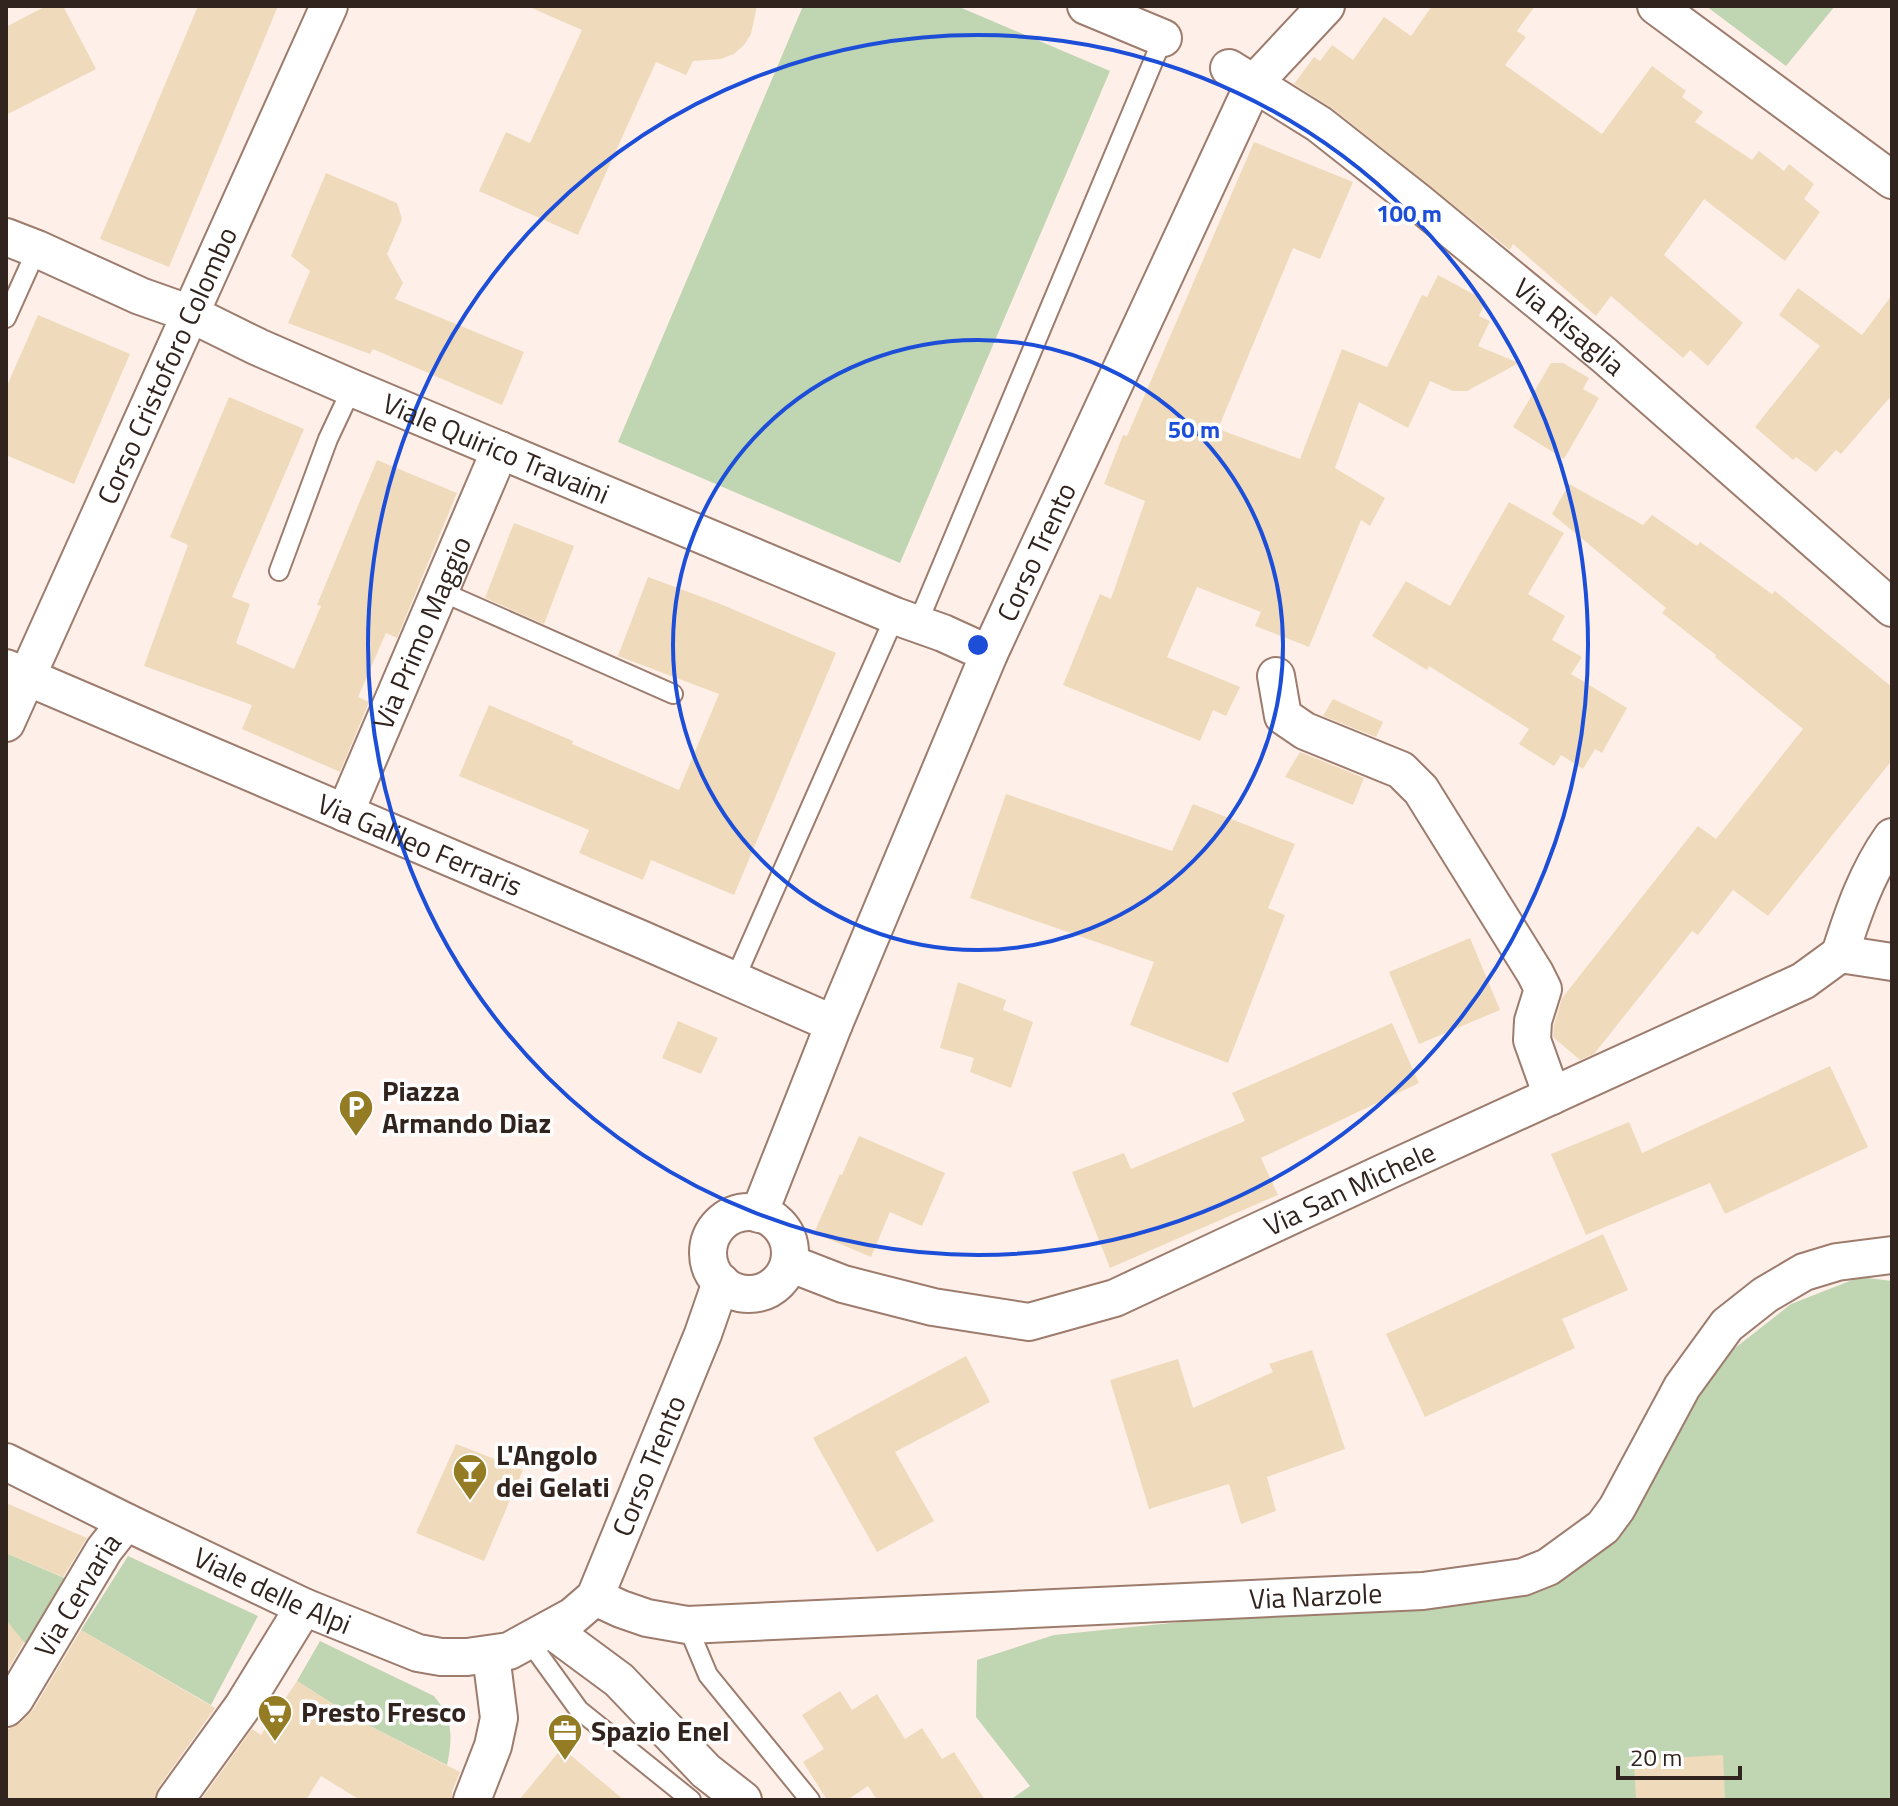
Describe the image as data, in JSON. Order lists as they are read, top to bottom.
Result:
{
  "streets": {
    "street": [
      "Via Risaglia",
      "Corso Cristoforo Colombo",
      "Viale Quirico Travaini",
      "Corso Trento",
      "Via Primo Maggio",
      "Via Galileo Ferraris",
      "Via San Michele",
      "Viale delle Alpi",
      "Via Cervaria",
      "Via Narzole"
    ]
  },
  "crossings": [
    ["Via Risaglia", "Corso Trento"],
    ["Corso Cristoforo Colombo", "Viale Quirico Travaini"],
    ["Corso Cristoforo Colombo", "Via Galileo Ferraris"],
    ["Viale Quirico Travaini", "Corso Trento"],
    ["Viale Quirico Travaini", "Via Primo Maggio"],
    ["Corso Trento", "Via Galileo Ferraris"],
    ["Corso Trento", "Via San Michele"],
    ["Corso Trento", "Viale delle Alpi"],
    ["Corso Trento", "Via Narzole"],
    ["Via Primo Maggio", "Via Galileo Ferraris"],
    ["Viale delle Alpi", "Via Cervaria"]
  ],
  "places": {
    "parking": ["Piazza Armando Diaz"],
    "bar": ["L'Angolo dei Gelati"],
    "supermarket": ["Presto Fresco"],
    "office": ["Spazio Enel"]
  },
  "scale_bar": "20 m",
  "rings": ["100 m", "50 m"]
}
